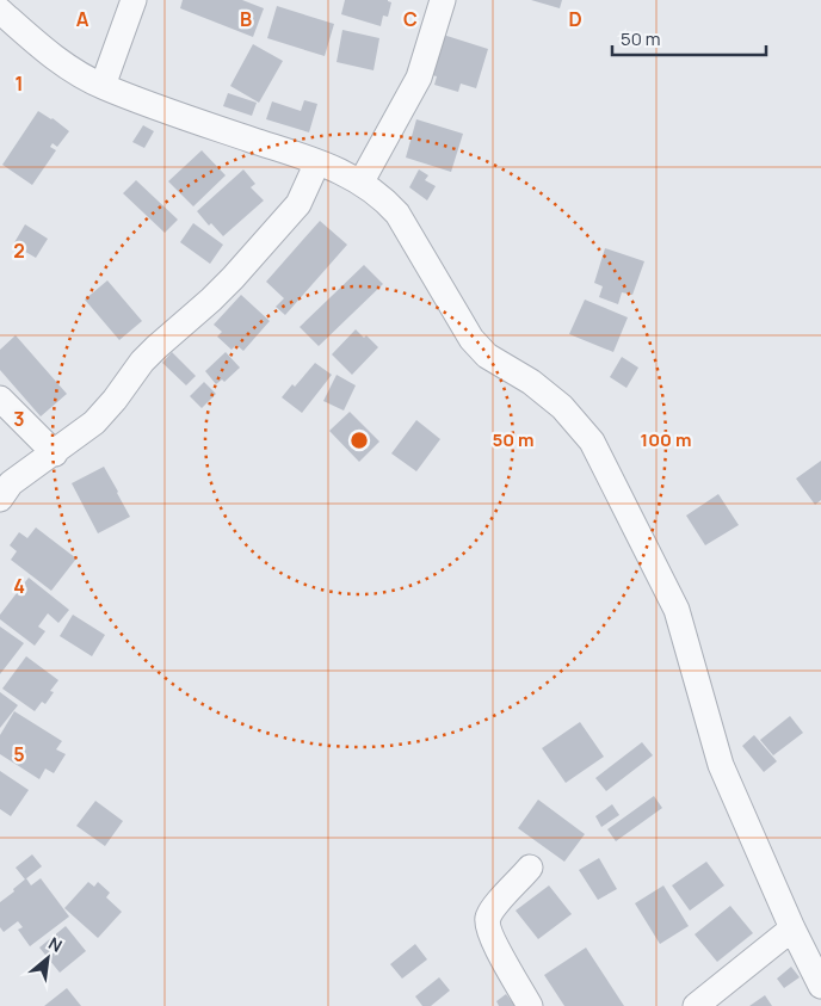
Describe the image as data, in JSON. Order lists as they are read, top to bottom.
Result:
{
  "scale_bar": "50 m",
  "north": "top right",
  "grid": {
    "columns": [
      "A",
      "B",
      "C",
      "D"
    ],
    "rows": [
      "1",
      "2",
      "3",
      "4",
      "5"
    ]
  },
  "rings": ["50 m", "100 m"]
}
